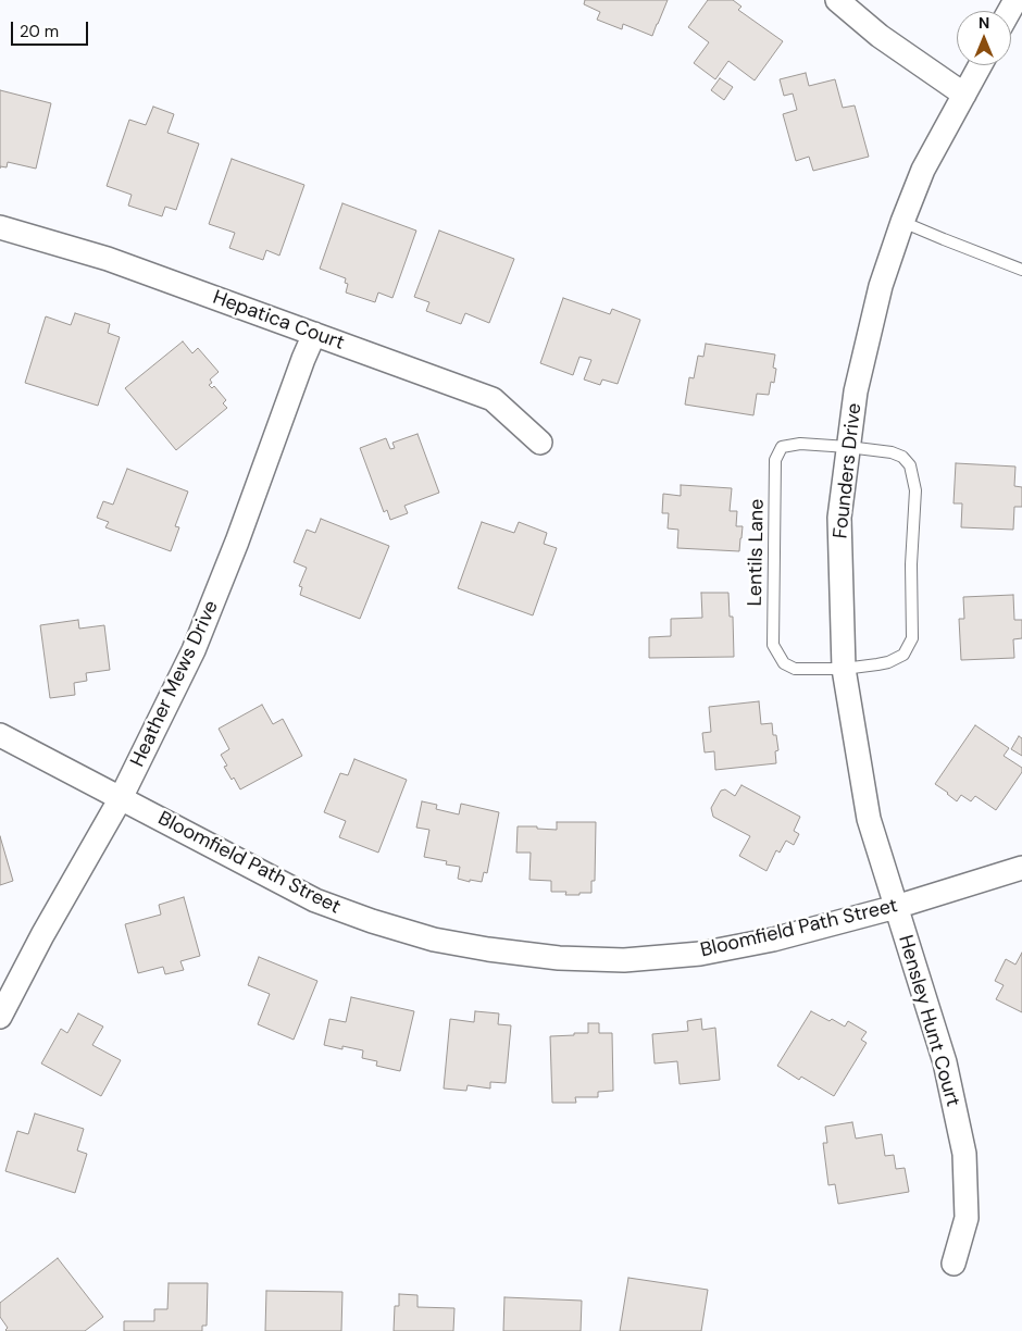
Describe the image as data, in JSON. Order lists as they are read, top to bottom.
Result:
{
  "streets": {
    "street": [
      "Hepatica Court",
      "Founders Drive",
      "Heather Mews Drive",
      "Bloomfield Path Street",
      "Hensley Hunt Court"
    ],
    "lane": ["Lentils Lane"]
  },
  "crossings": [
    ["Hepatica Court", "Heather Mews Drive"],
    ["Founders Drive", "Lentils Lane"],
    ["Founders Drive", "Bloomfield Path Street"],
    ["Founders Drive", "Hensley Hunt Court"],
    ["Heather Mews Drive", "Bloomfield Path Street"],
    ["Bloomfield Path Street", "Hensley Hunt Court"]
  ],
  "scale_bar": "20 m",
  "north": "top"
}
